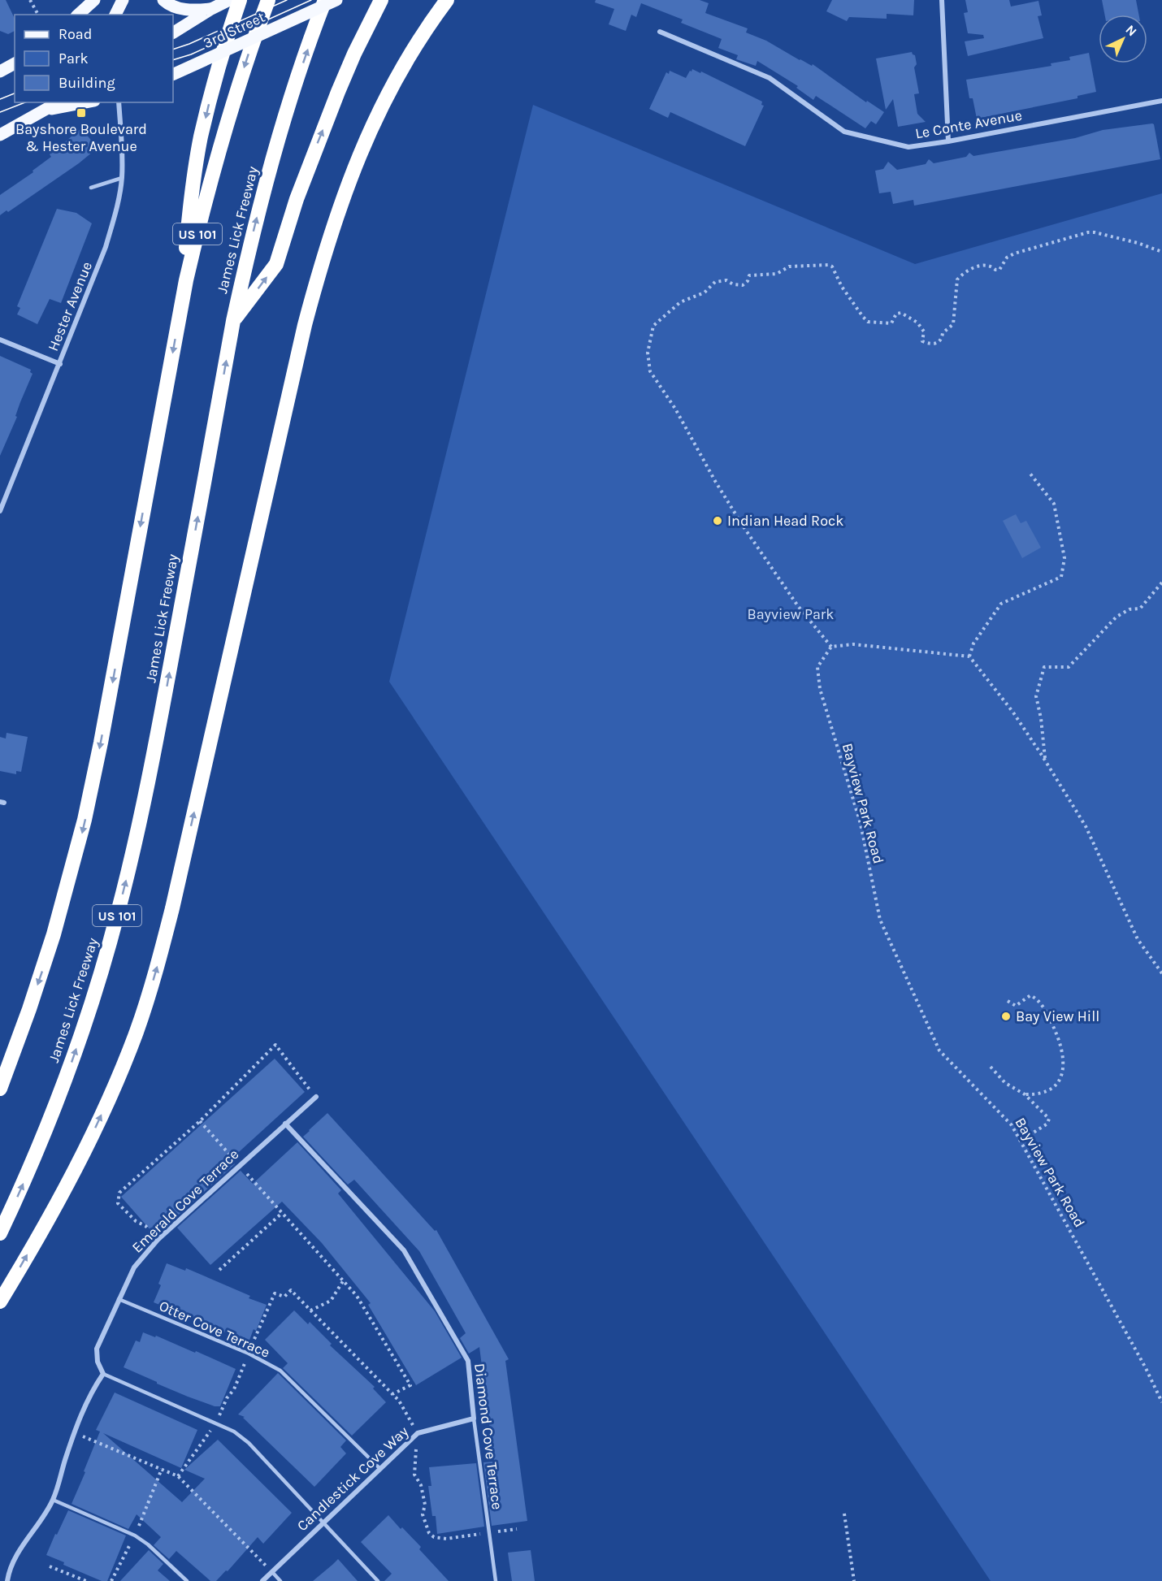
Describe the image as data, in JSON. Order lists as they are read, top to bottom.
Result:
{
  "streets": {
    "highway": ["James Lick Freeway", "US 101"],
    "main road": ["3rd Street"],
    "street": [
      "Le Conte Avenue",
      "Hester Avenue",
      "Emerald Cove Terrace",
      "Diamond Cove Terrace",
      "Candlestick Cove Way"
    ],
    "lane": ["Otter Cove Terrace"],
    "path": ["Bayview Park Road"]
  },
  "crossings": [
    ["Emerald Cove Terrace", "Otter Cove Terrace"],
    ["Emerald Cove Terrace", "Diamond Cove Terrace"],
    ["Otter Cove Terrace", "Candlestick Cove Way"],
    ["Diamond Cove Terrace", "Candlestick Cove Way"]
  ],
  "parks": ["Bayview Park"],
  "places": {
    "transit": ["Bayshore Boulevard & Hester Avenue"],
    "other": ["Indian Head Rock", "Bay View Hill"]
  },
  "legend": ["Road", "Park", "Building"],
  "north": "top right"
}
